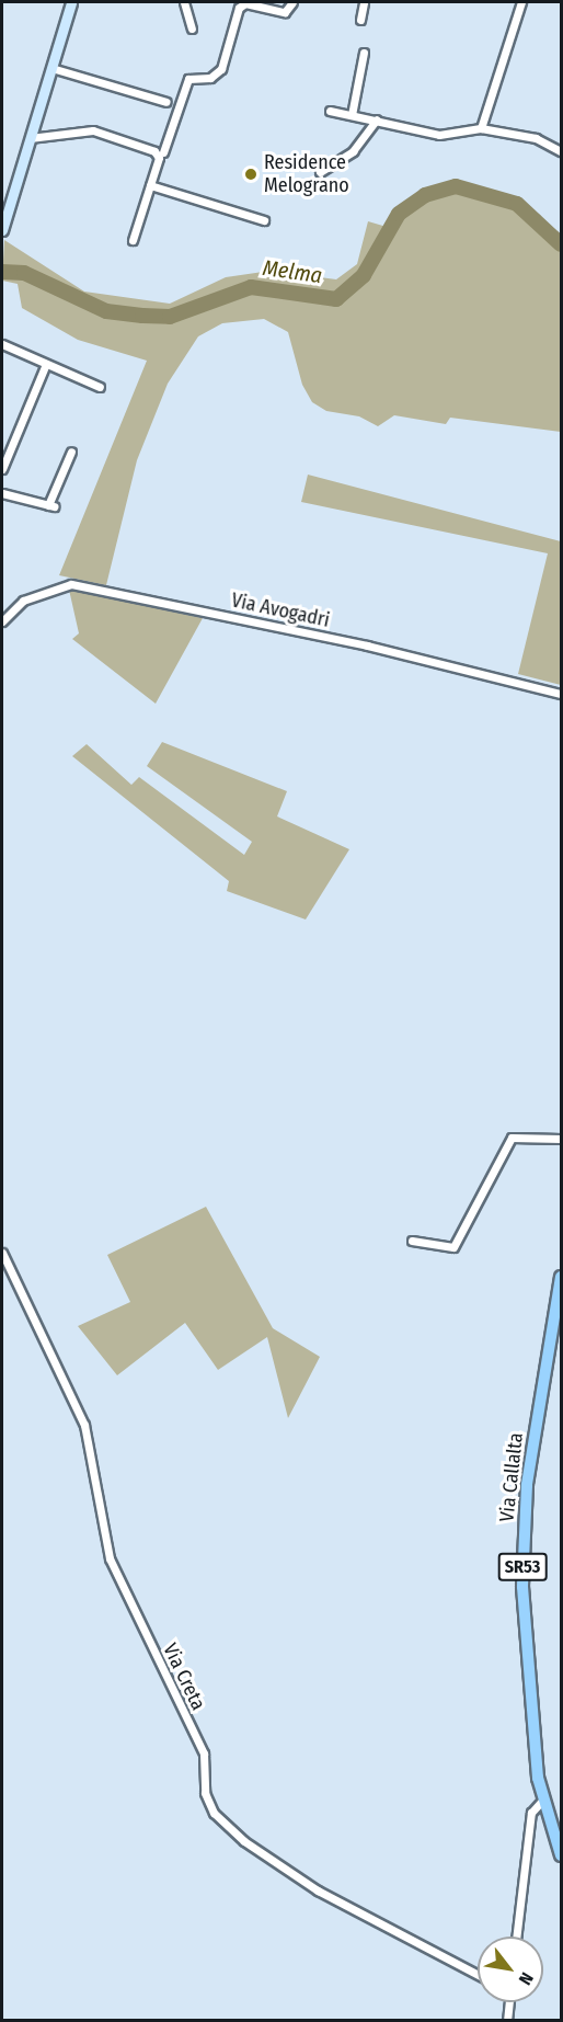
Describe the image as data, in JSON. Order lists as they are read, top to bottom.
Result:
{
  "streets": {
    "main road": ["Via Callalta", "SR53"],
    "street": ["Via Avogadri", "Via Creta"]
  },
  "water": ["Melma"],
  "places": ["Residence Melograno"],
  "north": "bottom right"
}
